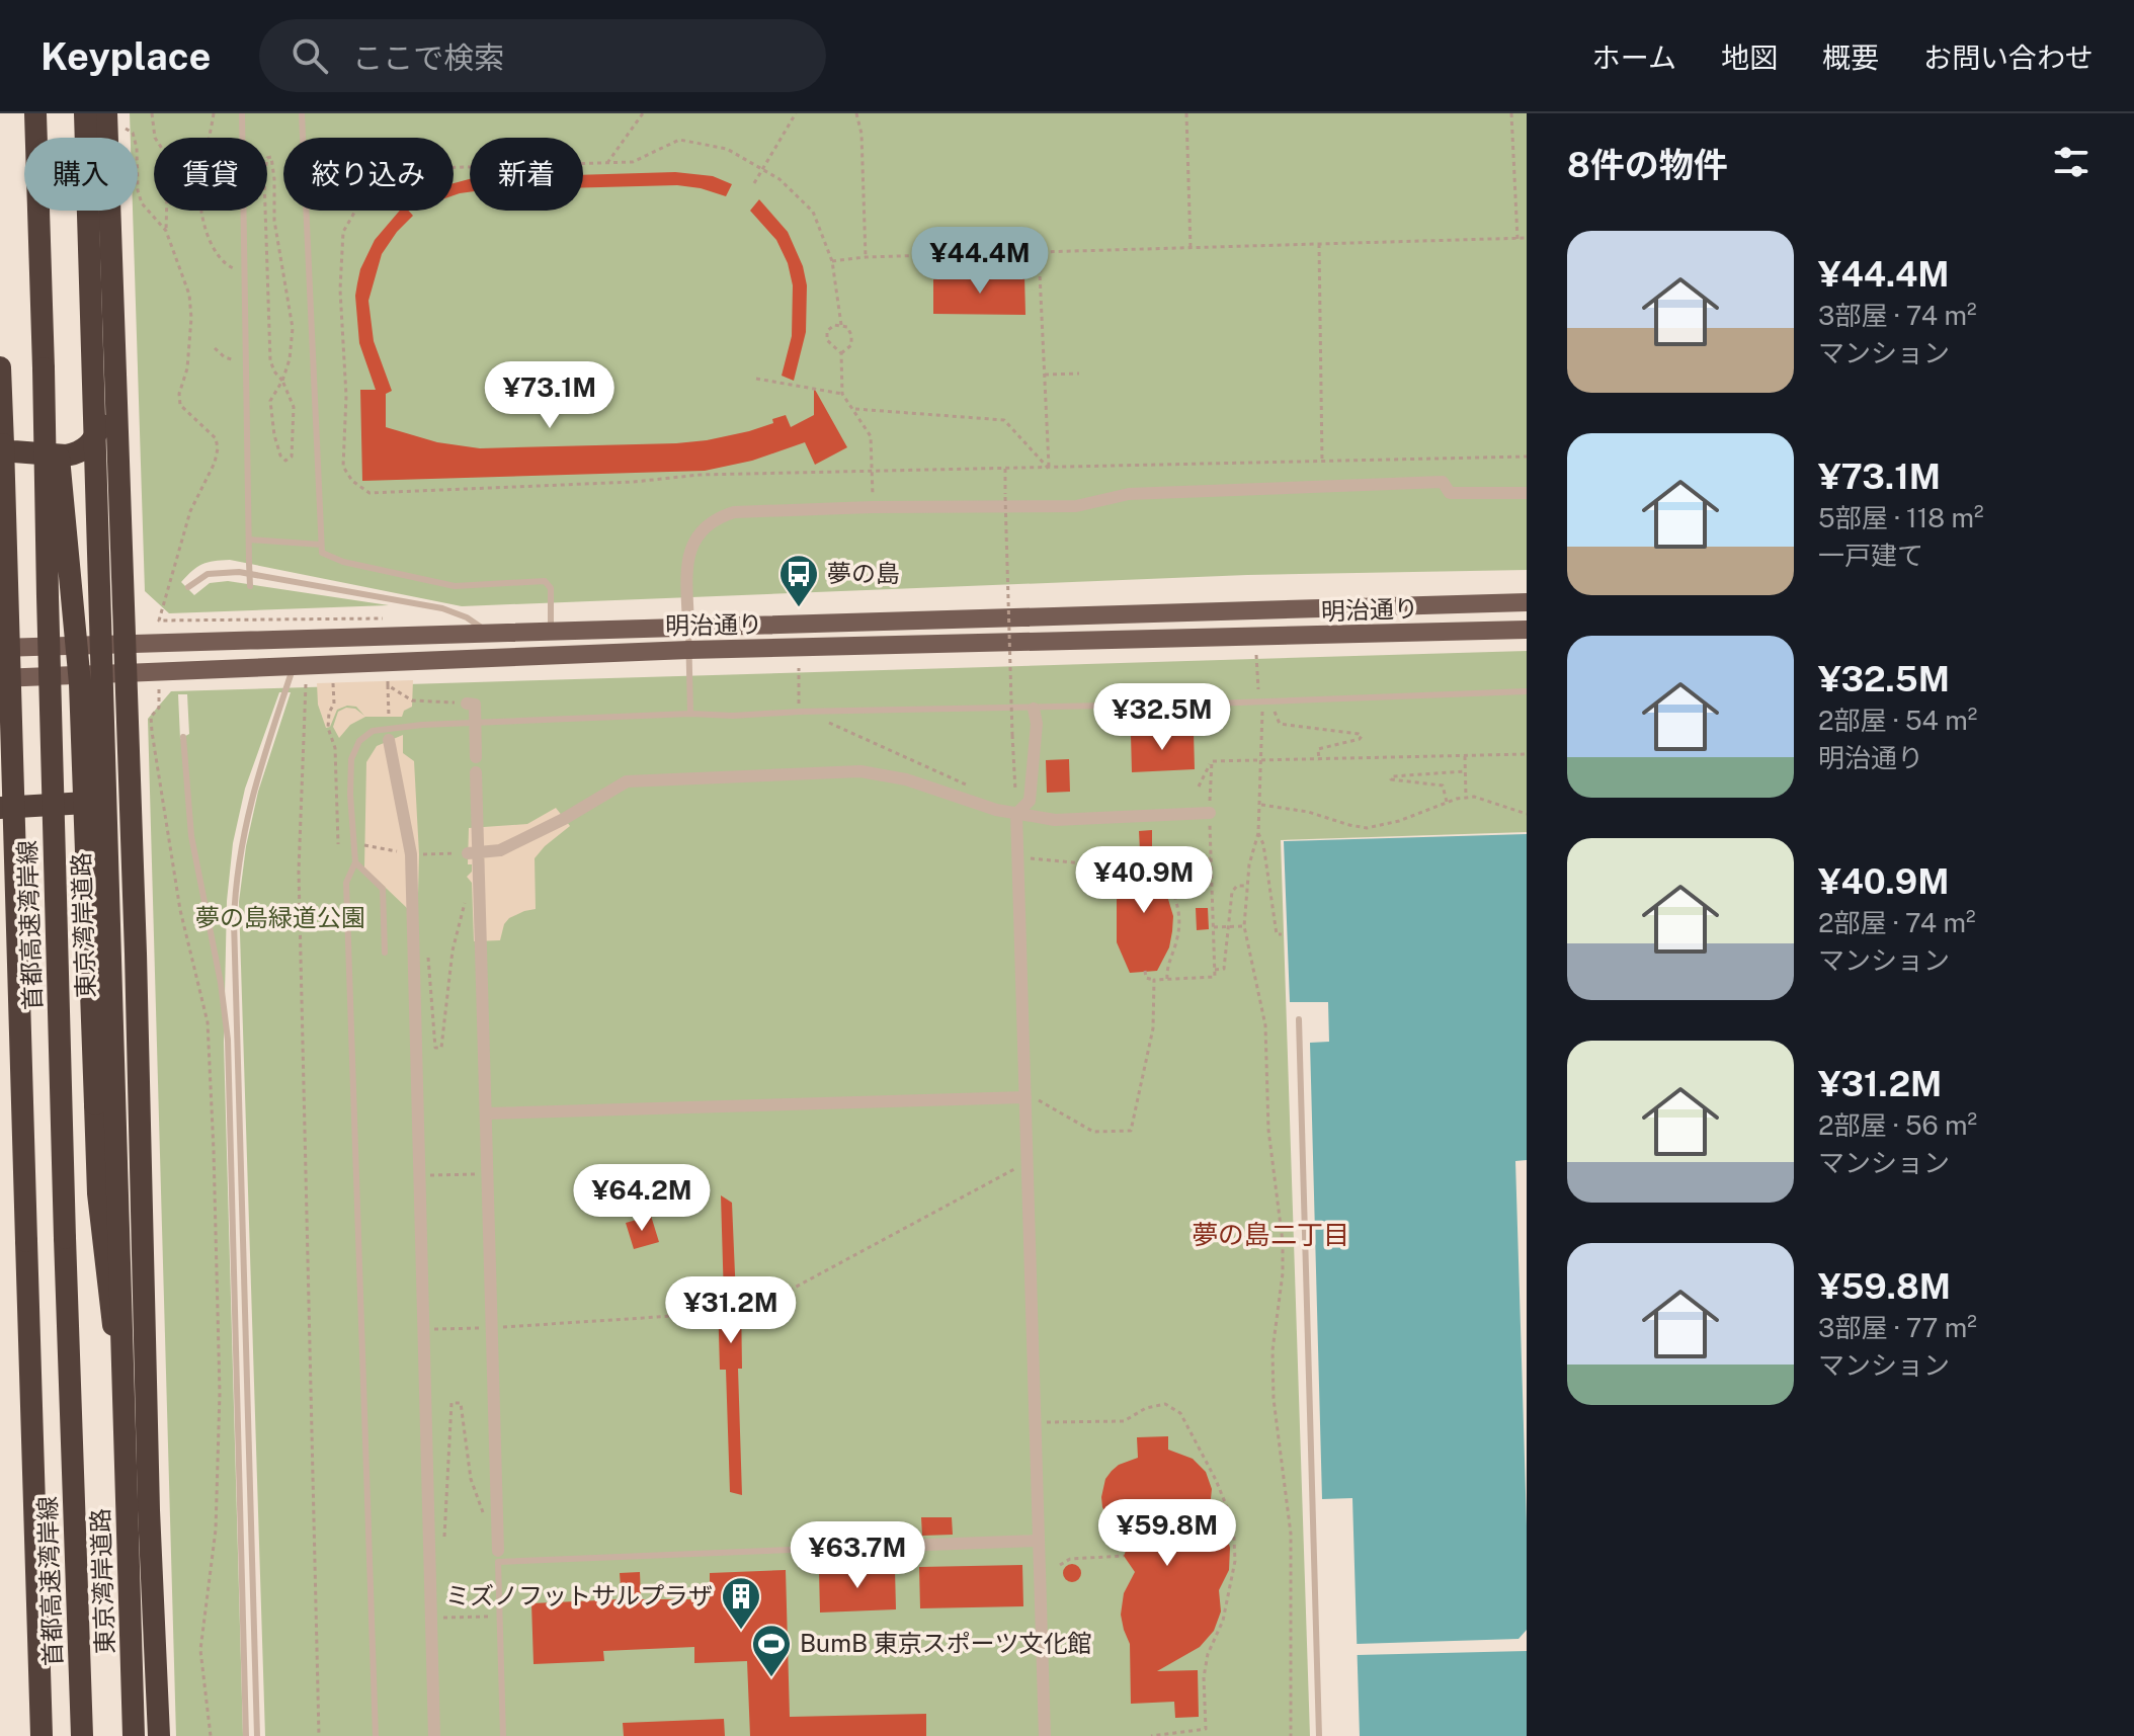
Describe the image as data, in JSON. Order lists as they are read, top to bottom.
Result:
{
  "streets": {
    "highway": ["首都高速湾岸線", "東京湾岸道路"],
    "main road": ["明治通り"]
  },
  "districts": ["夢の島二丁目"],
  "parks": ["夢の島緑道公園"],
  "places": {
    "bus stop": ["夢の島"],
    "building": ["ミズノフットサルプラザ"],
    "sports": ["BumB 東京スポーツ文化館"]
  },
  "page": {
    "header": "Keyplace",
    "search": "ここで検索",
    "nav": [
      "ホーム",
      "地図",
      "概要",
      "お問い合わせ"
    ],
    "heading": "8件の物件",
    "chip": [
      "購入",
      "賃貸",
      "絞り込み",
      "新着"
    ],
    "list": [
      {
        "name": "¥44.4M",
        "note": "3部屋 · 74 m² · マンション"
      },
      {
        "name": "¥73.1M",
        "note": "5部屋 · 118 m² · 一戸建て"
      },
      {
        "name": "¥32.5M",
        "note": "2部屋 · 54 m² · 明治通り"
      },
      {
        "name": "¥40.9M",
        "note": "2部屋 · 74 m² · マンション"
      },
      {
        "name": "¥31.2M",
        "note": "2部屋 · 56 m² · マンション"
      },
      {
        "name": "¥59.8M",
        "note": "3部屋 · 77 m² · マンション"
      }
    ],
    "price": [
      "¥44.4M",
      "¥73.1M",
      "¥32.5M",
      "¥40.9M",
      "¥64.2M",
      "¥31.2M",
      "¥59.8M",
      "¥63.7M"
    ]
  }
}
